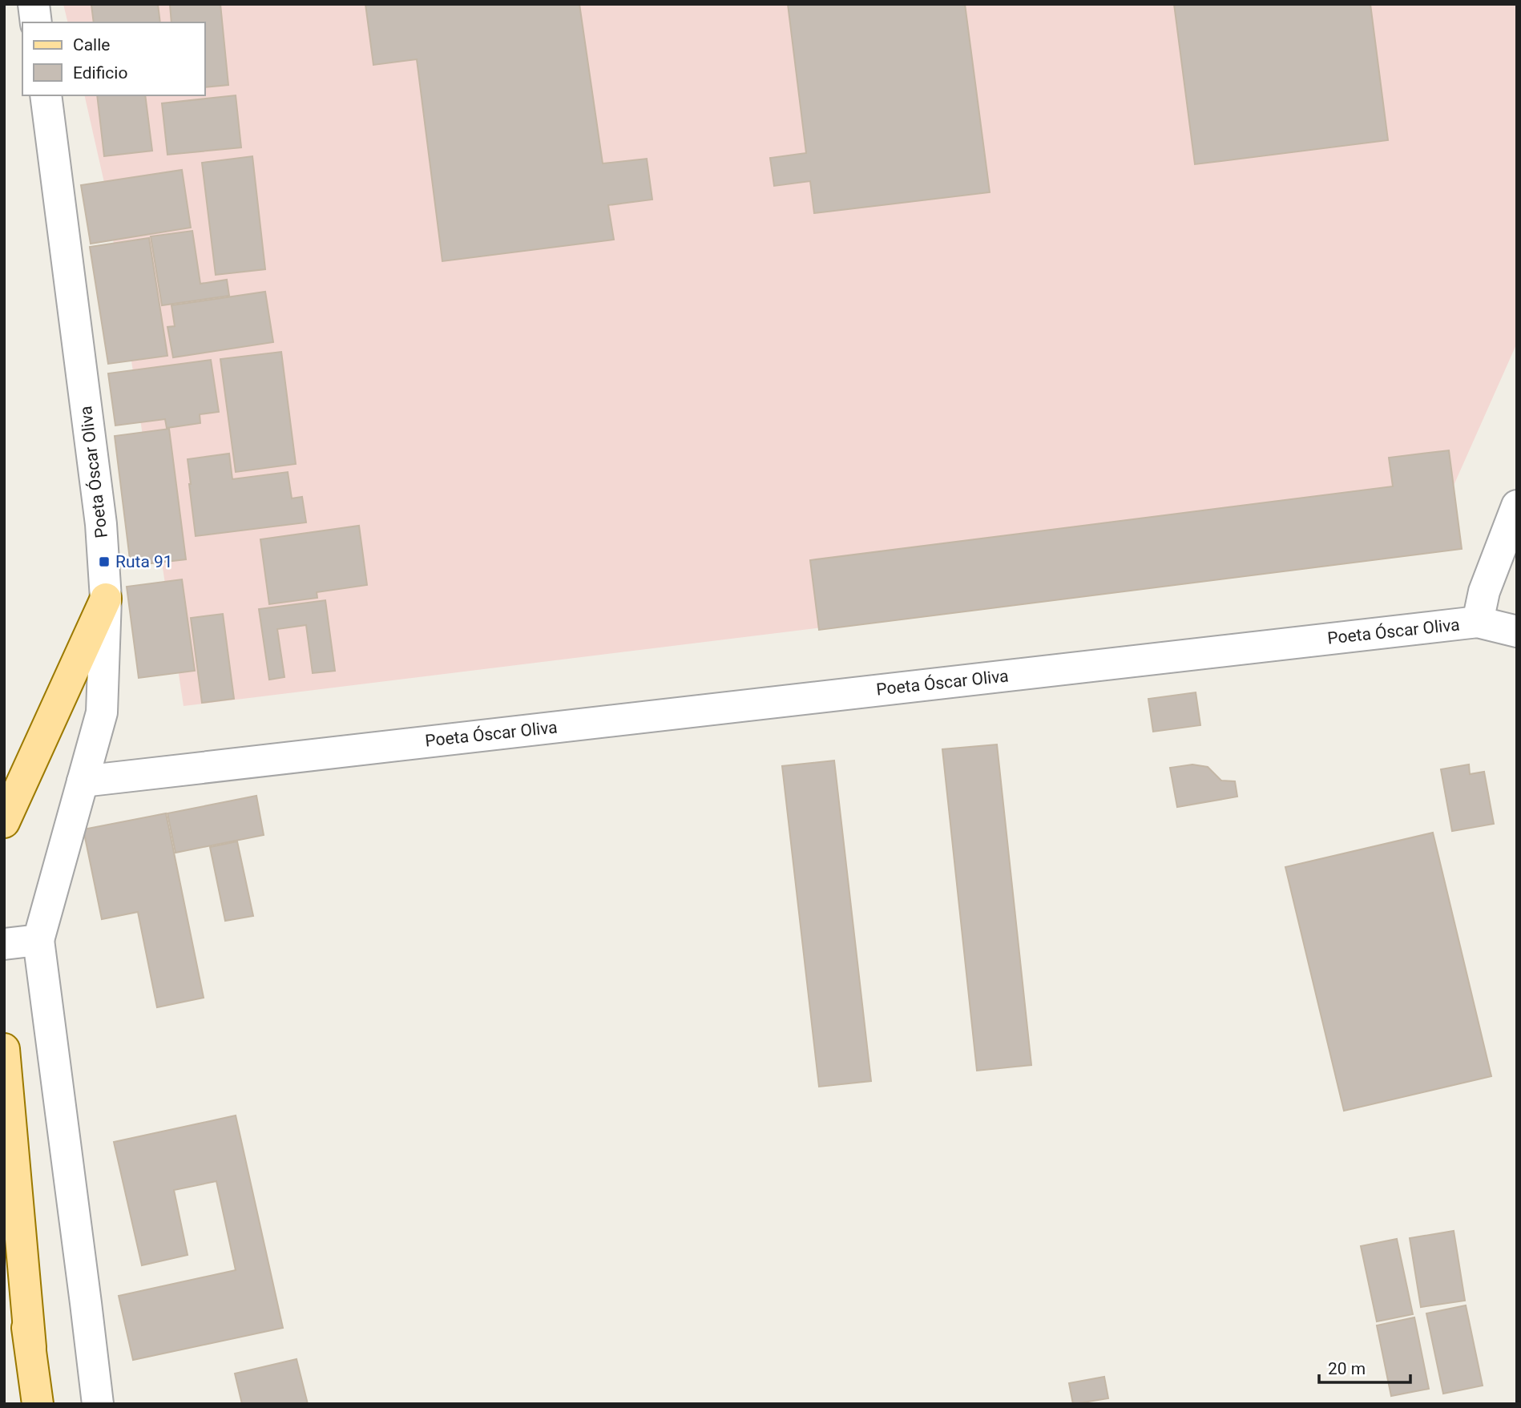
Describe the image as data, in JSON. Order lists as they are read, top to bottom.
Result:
{
  "streets": {
    "street": ["Poeta Óscar Oliva"]
  },
  "places": {
    "transit": ["Ruta 91"]
  },
  "legend": ["Calle", "Edificio"],
  "scale_bar": "20 m"
}
